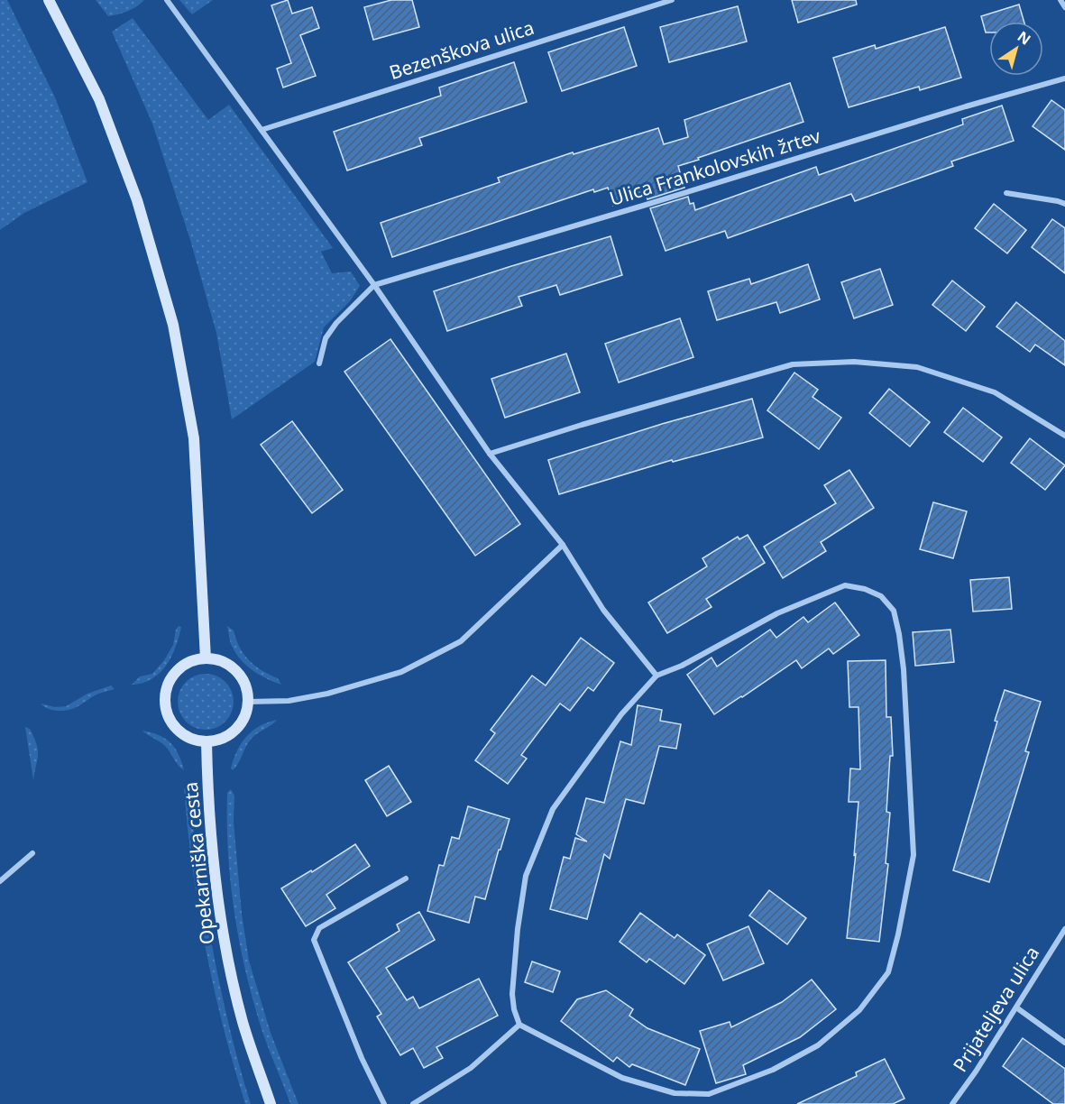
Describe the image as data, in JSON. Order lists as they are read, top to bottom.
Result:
{
  "streets": {
    "street": [
      "Bezenškova ulica",
      "Ulica Frankolovskih žrtev",
      "Opekarniška cesta",
      "Prijateljeva ulica"
    ]
  },
  "north": "top right"
}
